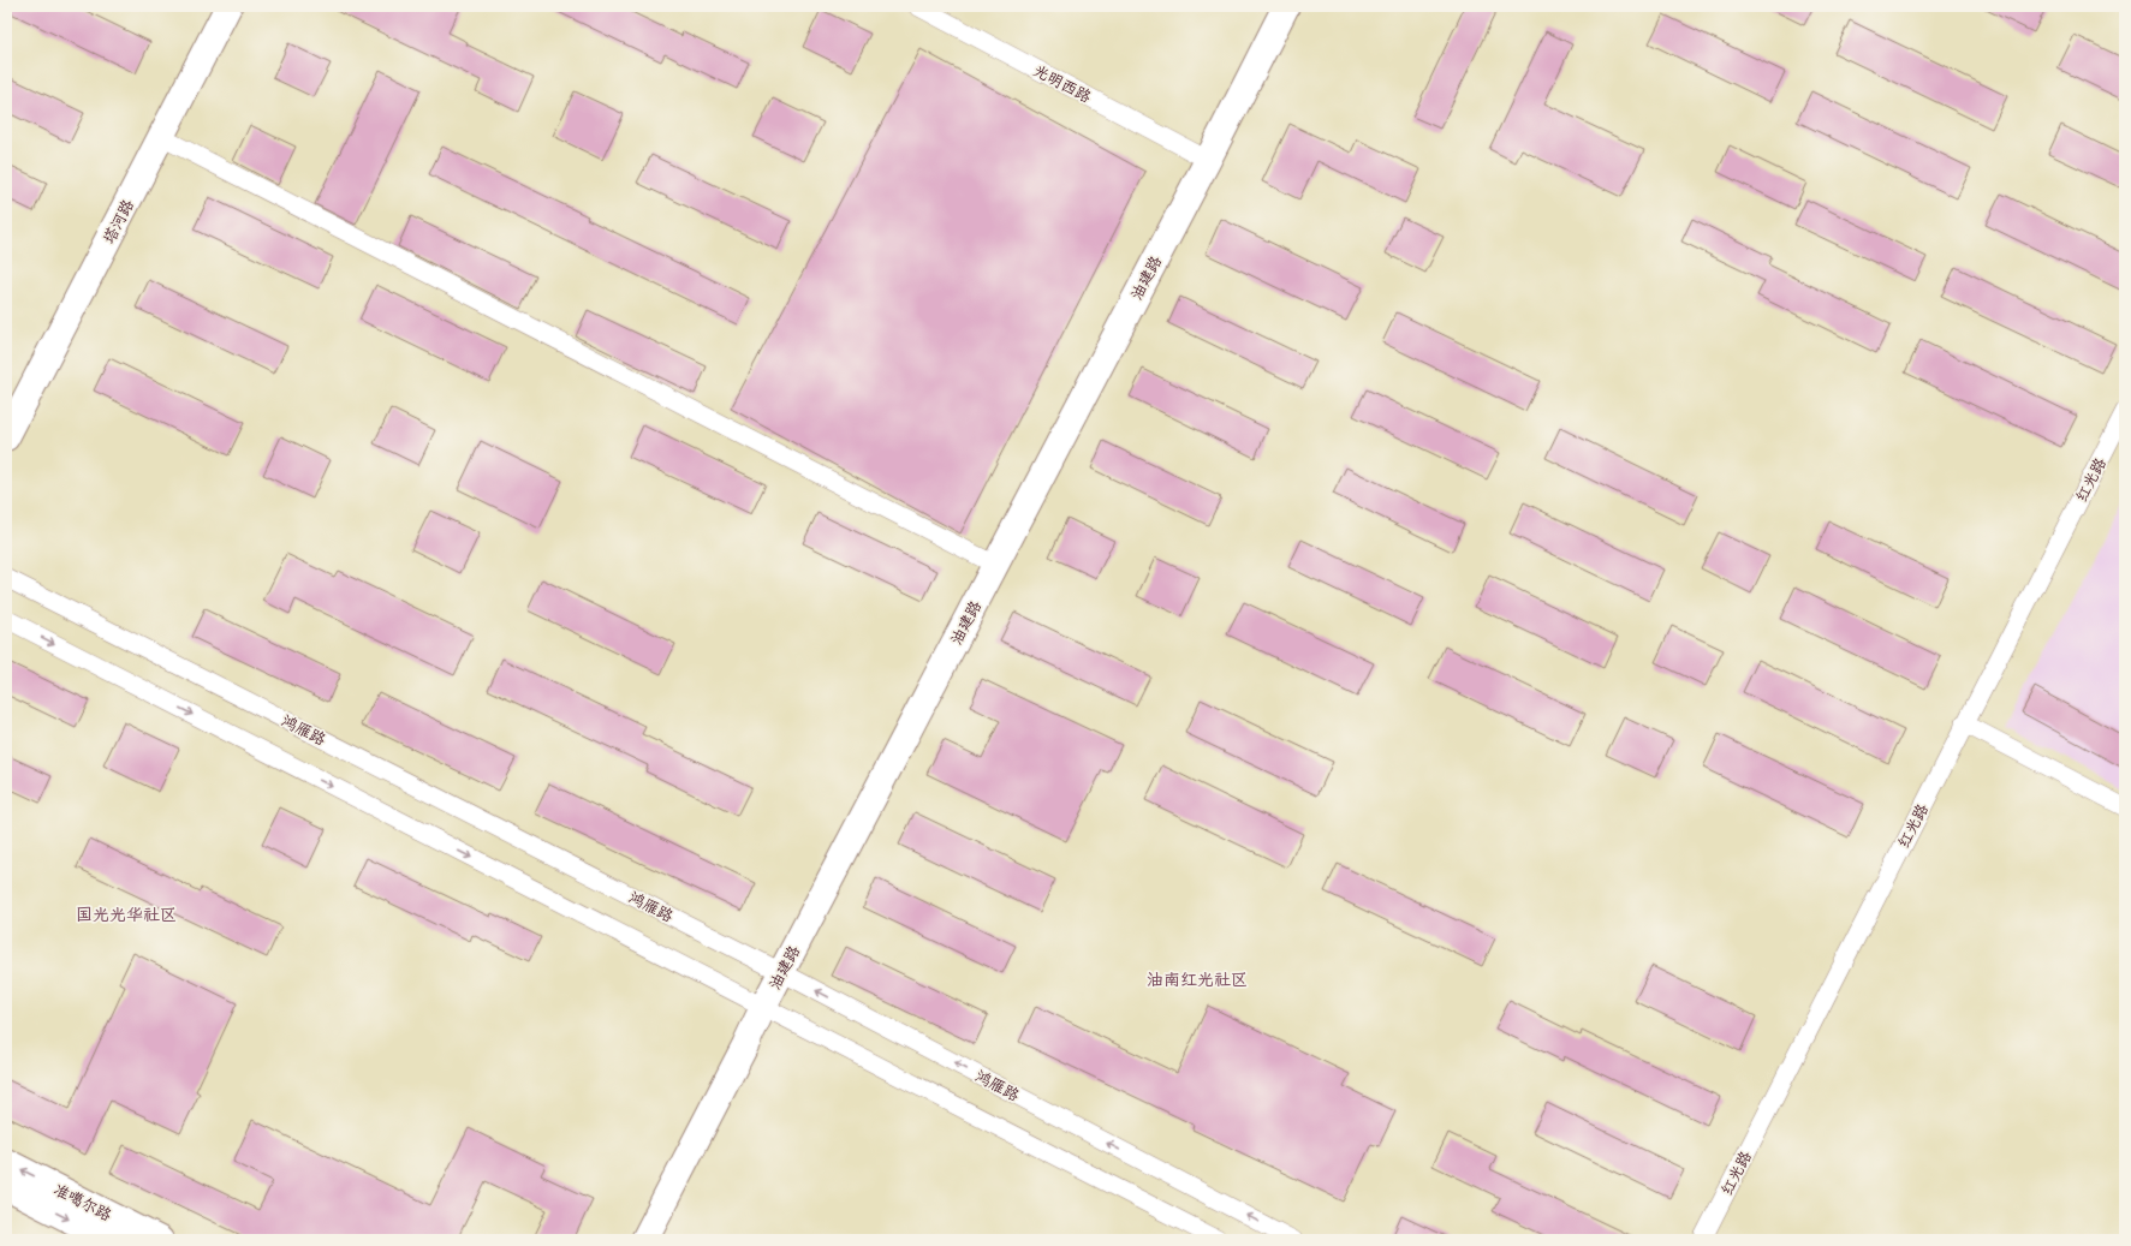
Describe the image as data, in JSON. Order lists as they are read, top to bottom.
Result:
{
  "streets": {
    "main road": ["塔河路", "油建路", "准噶尔路"],
    "street": ["光明西路", "红光路", "鸿雁路"]
  },
  "crossings": [
    ["光明西路", "油建路"],
    ["油建路", "鸿雁路"]
  ],
  "districts": ["国光光华社区", "油南红光社区"]
}
